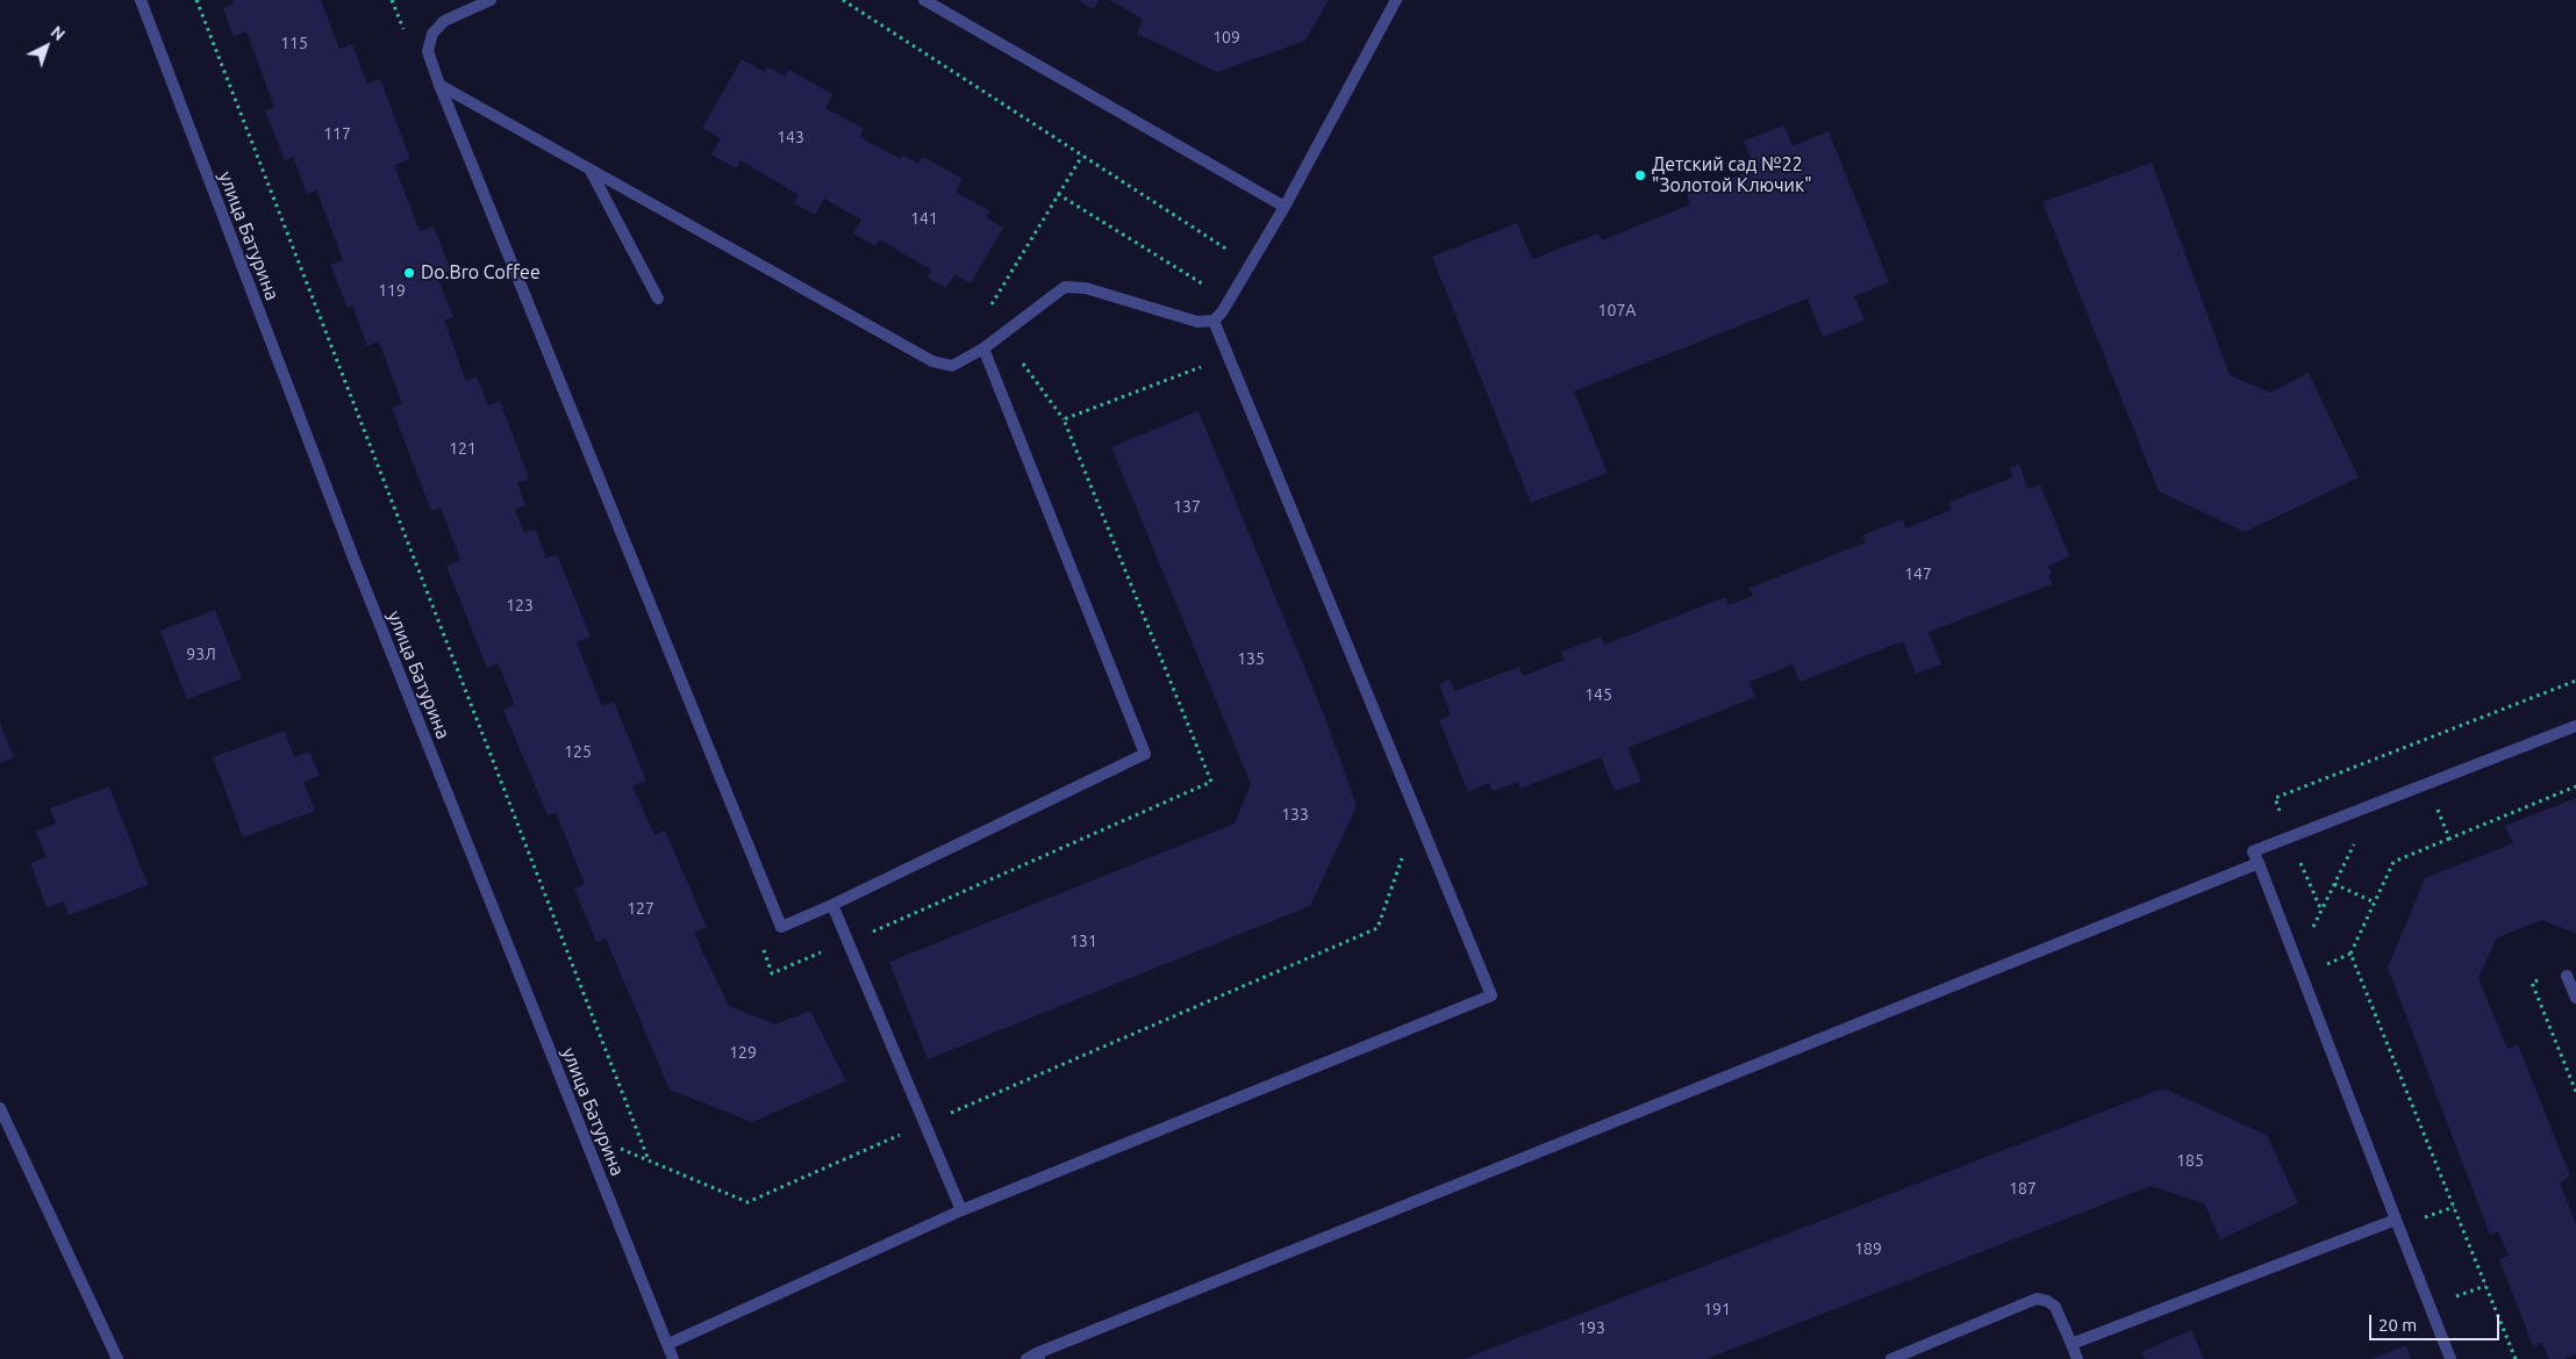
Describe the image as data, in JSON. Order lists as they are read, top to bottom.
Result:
{
  "streets": {
    "street": ["улица Батурина"]
  },
  "places": ["Детский сад №22 \"Золотой Ключик\"", "Do.Bro Coffee"],
  "house_numbers": [
    "109",
    "115",
    "117",
    "143",
    "141",
    "119",
    "107А",
    "121",
    "137",
    "147",
    "123",
    "93Л",
    "135",
    "145",
    "125",
    "133",
    "127",
    "131",
    "129",
    "185",
    "187",
    "189",
    "191",
    "193"
  ],
  "scale_bar": "20 m",
  "north": "top right"
}
